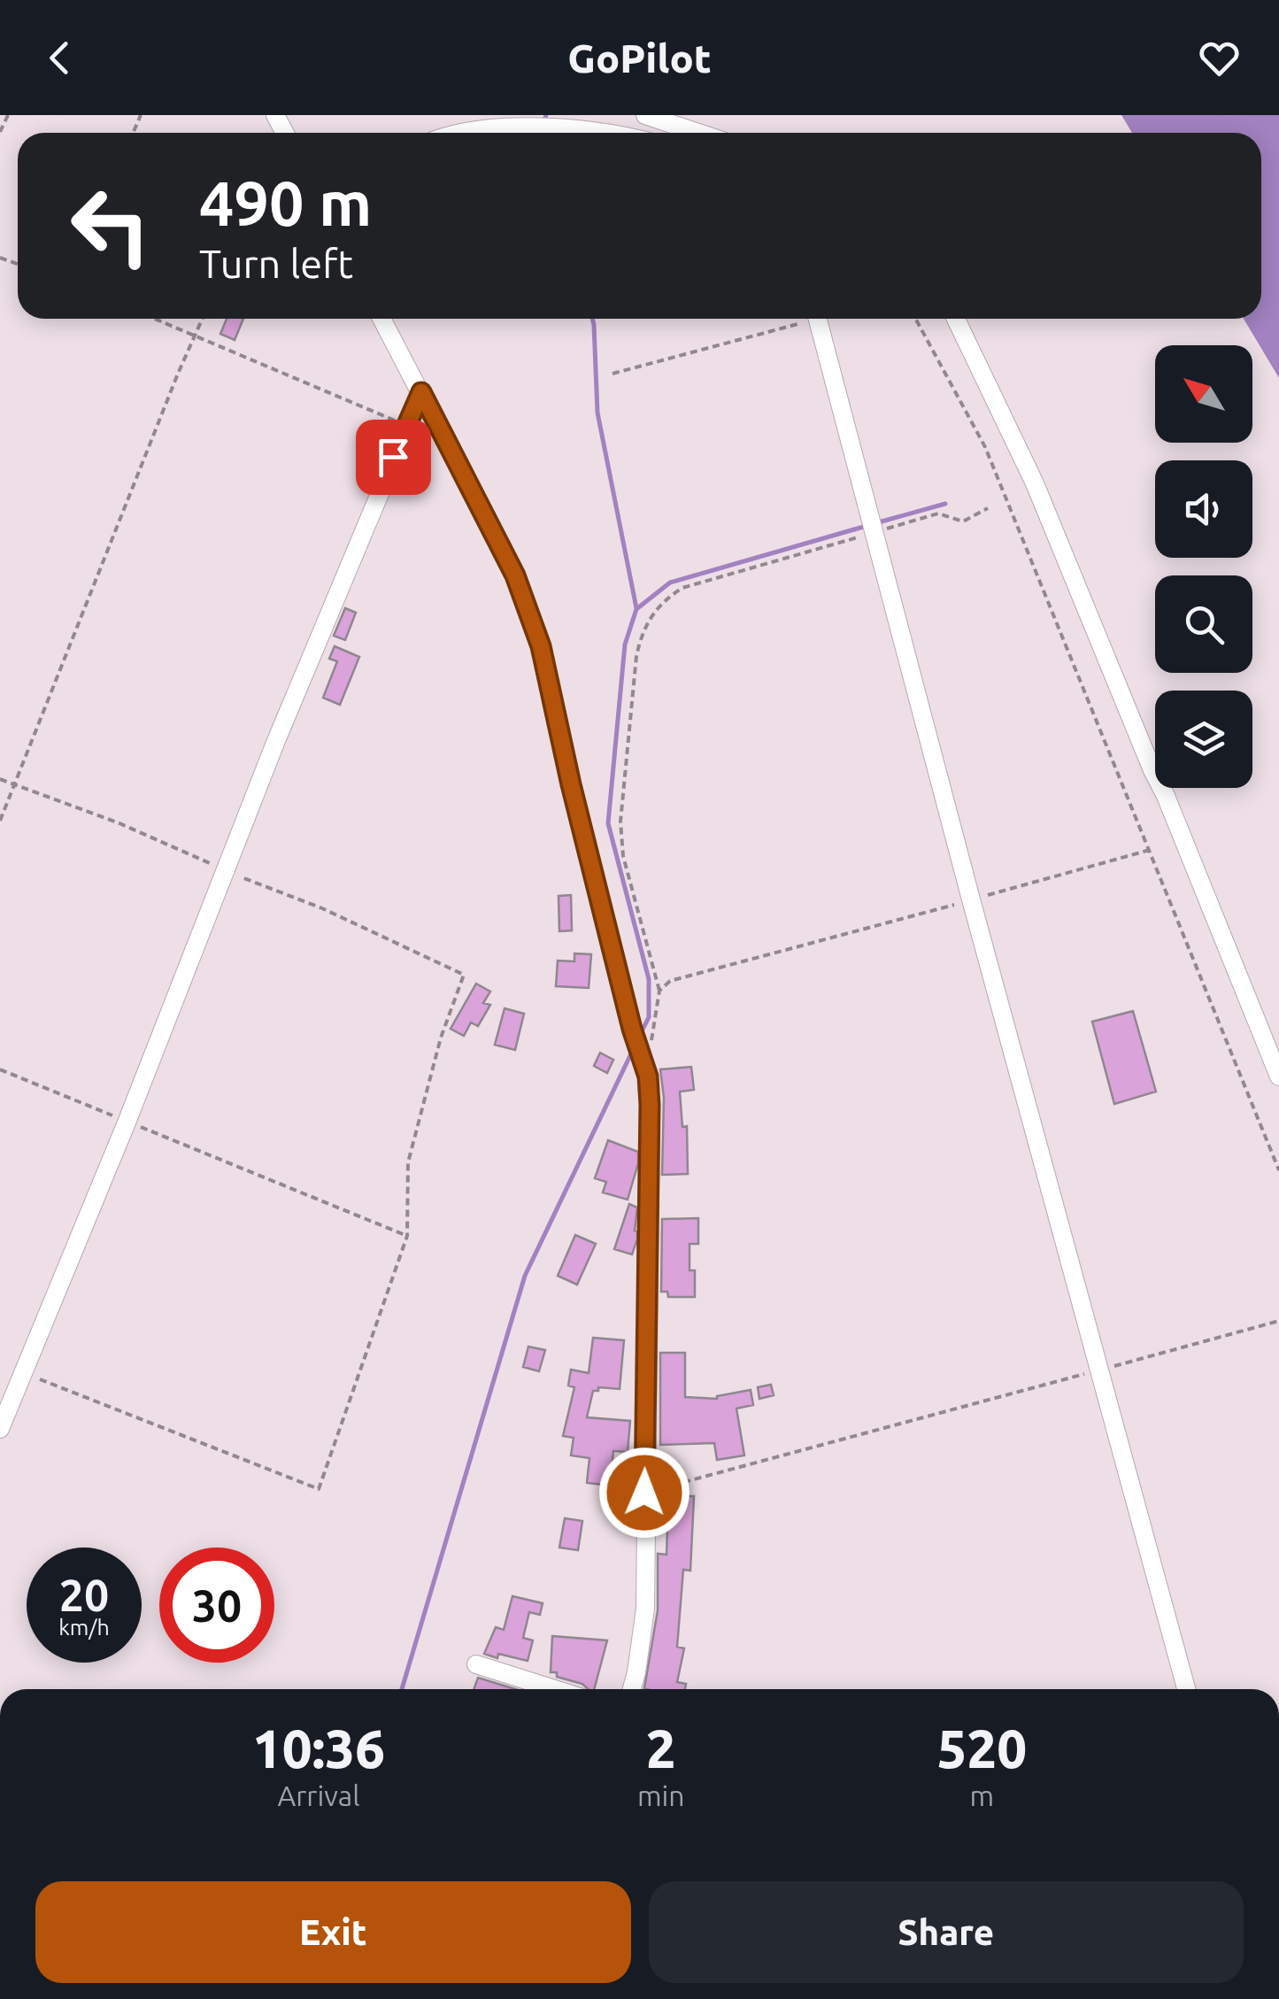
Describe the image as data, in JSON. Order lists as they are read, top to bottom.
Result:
{
  "north": "top left",
  "page": {
    "header": "GoPilot",
    "turn": ["490 m", "Turn left"],
    "speed": "20 km/h",
    "limit": "30",
    "eta": [
      "10:36",
      "Arrival",
      "2",
      "min",
      "520",
      "m"
    ],
    "buttons": ["Exit", "Share"]
  }
}
